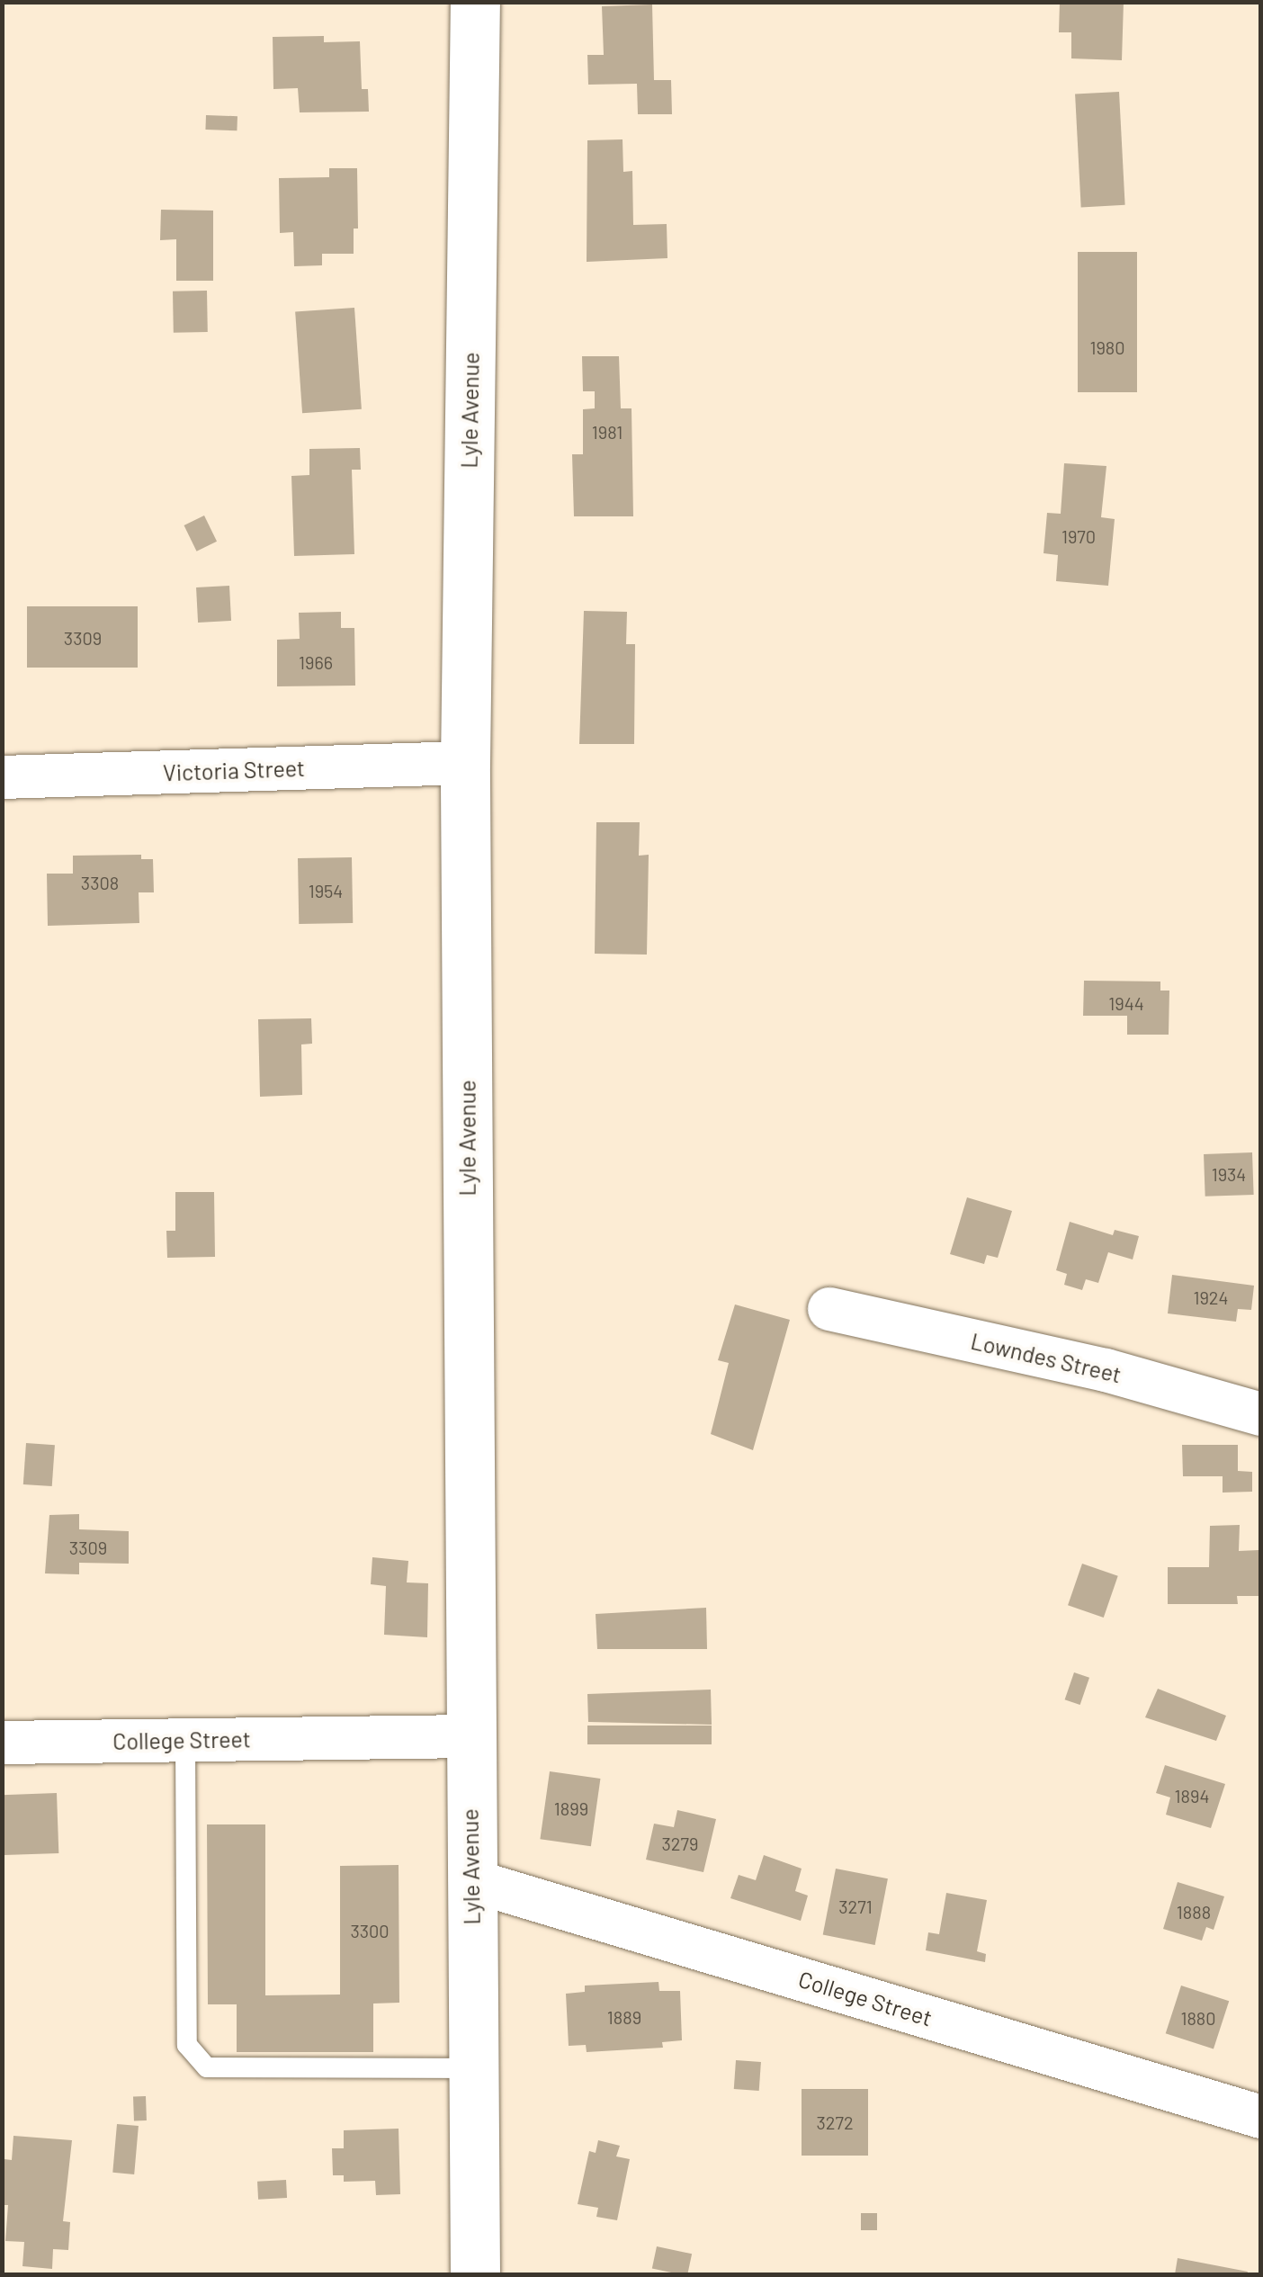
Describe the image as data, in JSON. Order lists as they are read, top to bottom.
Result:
{
  "streets": {
    "street": [
      "Lyle Avenue",
      "Victoria Street",
      "Lowndes Street",
      "College Street"
    ]
  },
  "crossings": [
    ["Lyle Avenue", "Victoria Street"],
    ["Lyle Avenue", "College Street"]
  ],
  "house_numbers": [
    "1980",
    "1981",
    "1970",
    "3309",
    "1966",
    "3308",
    "1954",
    "1944",
    "1934",
    "1924",
    "3309",
    "1894",
    "1899",
    "3279",
    "3271",
    "1888",
    "3300",
    "1889",
    "1880",
    "3272"
  ]
}
